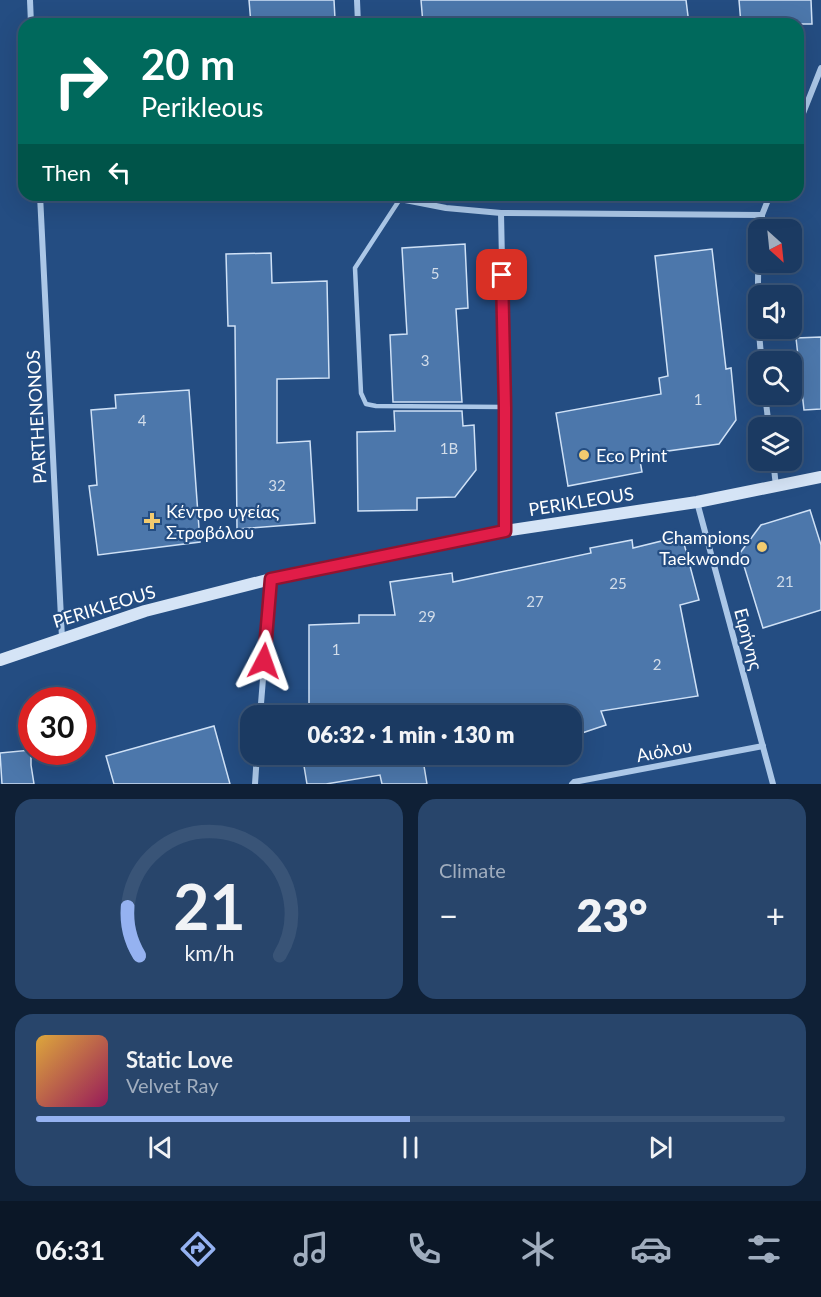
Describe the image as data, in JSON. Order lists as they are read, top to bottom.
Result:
{
  "streets": {
    "main road": ["PERIKLEOUS"],
    "street": ["PARTHENONOS", "Ειρήνης", "Αιόλου"]
  },
  "crossings": [
    ["PARTHENONOS", "PERIKLEOUS"],
    ["PERIKLEOUS", "Ειρήνης"],
    ["Ειρήνης", "Αιόλου"]
  ],
  "places": {
    "other": ["Eco Print", "Champions Taekwondo"],
    "health": ["Κέντρο υγείας Στροβόλου"]
  },
  "house_numbers": [
    "5",
    "3",
    "1",
    "4",
    "1B",
    "32",
    "21",
    "25",
    "27",
    "29",
    "1",
    "2"
  ],
  "north": "bottom right",
  "page": {
    "turn": ["20 m", "Perikleous"],
    "then": "Then",
    "limit": "30",
    "trip": "06:32 · 1 min · 130 m",
    "tile": "Climate",
    "heat": ["−", "23°", "+"],
    "song": ["Static Love", "Velvet Ray"],
    "tabs": "06:31",
    "gauge": ["21", "km/h"]
  }
}
